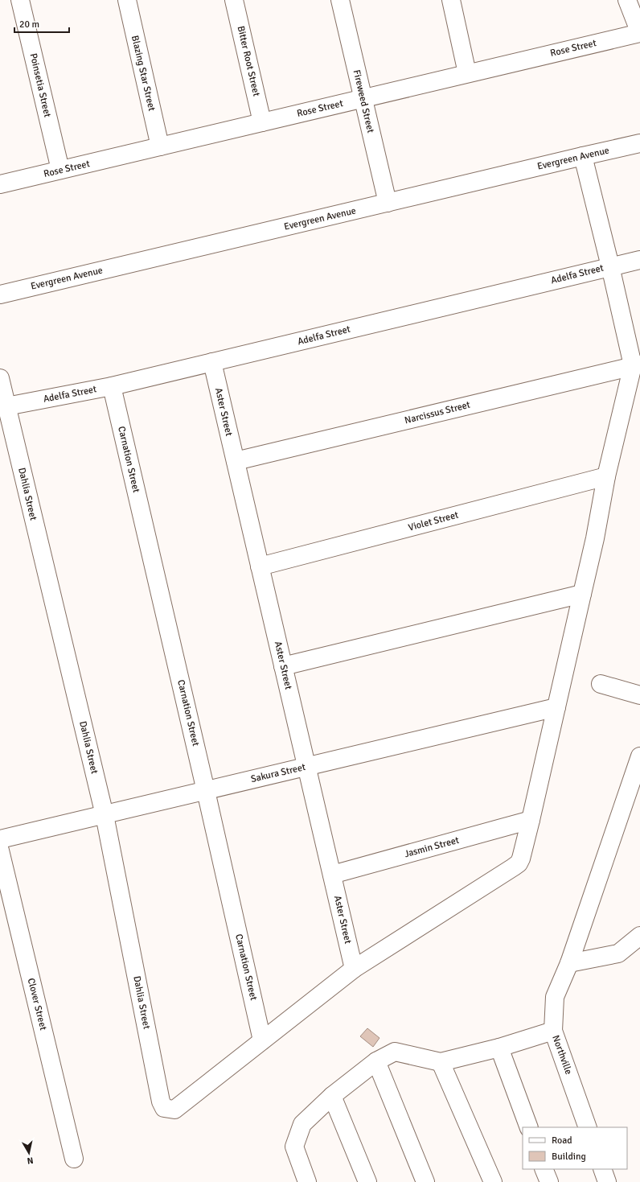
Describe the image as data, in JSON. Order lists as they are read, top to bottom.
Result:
{
  "streets": {
    "street": [
      "Rose Street",
      "Bitter Root Street",
      "Blazing Star Street",
      "Poinsetia Street",
      "Fireweed Street",
      "Evergreen Avenue",
      "Adelfa Street",
      "Aster Street",
      "Narcissus Street",
      "Carnation Street",
      "Dahlia Street",
      "Violet Street",
      "Sakura Street",
      "Jasmin Street",
      "Clover Street",
      "Northville"
    ]
  },
  "crossings": [
    ["Rose Street", "Bitter Root Street"],
    ["Rose Street", "Blazing Star Street"],
    ["Rose Street", "Poinsetia Street"],
    ["Rose Street", "Fireweed Street"],
    ["Fireweed Street", "Evergreen Avenue"],
    ["Adelfa Street", "Aster Street"],
    ["Adelfa Street", "Carnation Street"],
    ["Adelfa Street", "Dahlia Street"],
    ["Aster Street", "Narcissus Street"],
    ["Aster Street", "Violet Street"],
    ["Aster Street", "Sakura Street"],
    ["Aster Street", "Jasmin Street"],
    ["Carnation Street", "Dahlia Street"],
    ["Carnation Street", "Sakura Street"],
    ["Dahlia Street", "Sakura Street"]
  ],
  "legend": ["Road", "Building"],
  "scale_bar": "20 m",
  "north": "bottom"
}
